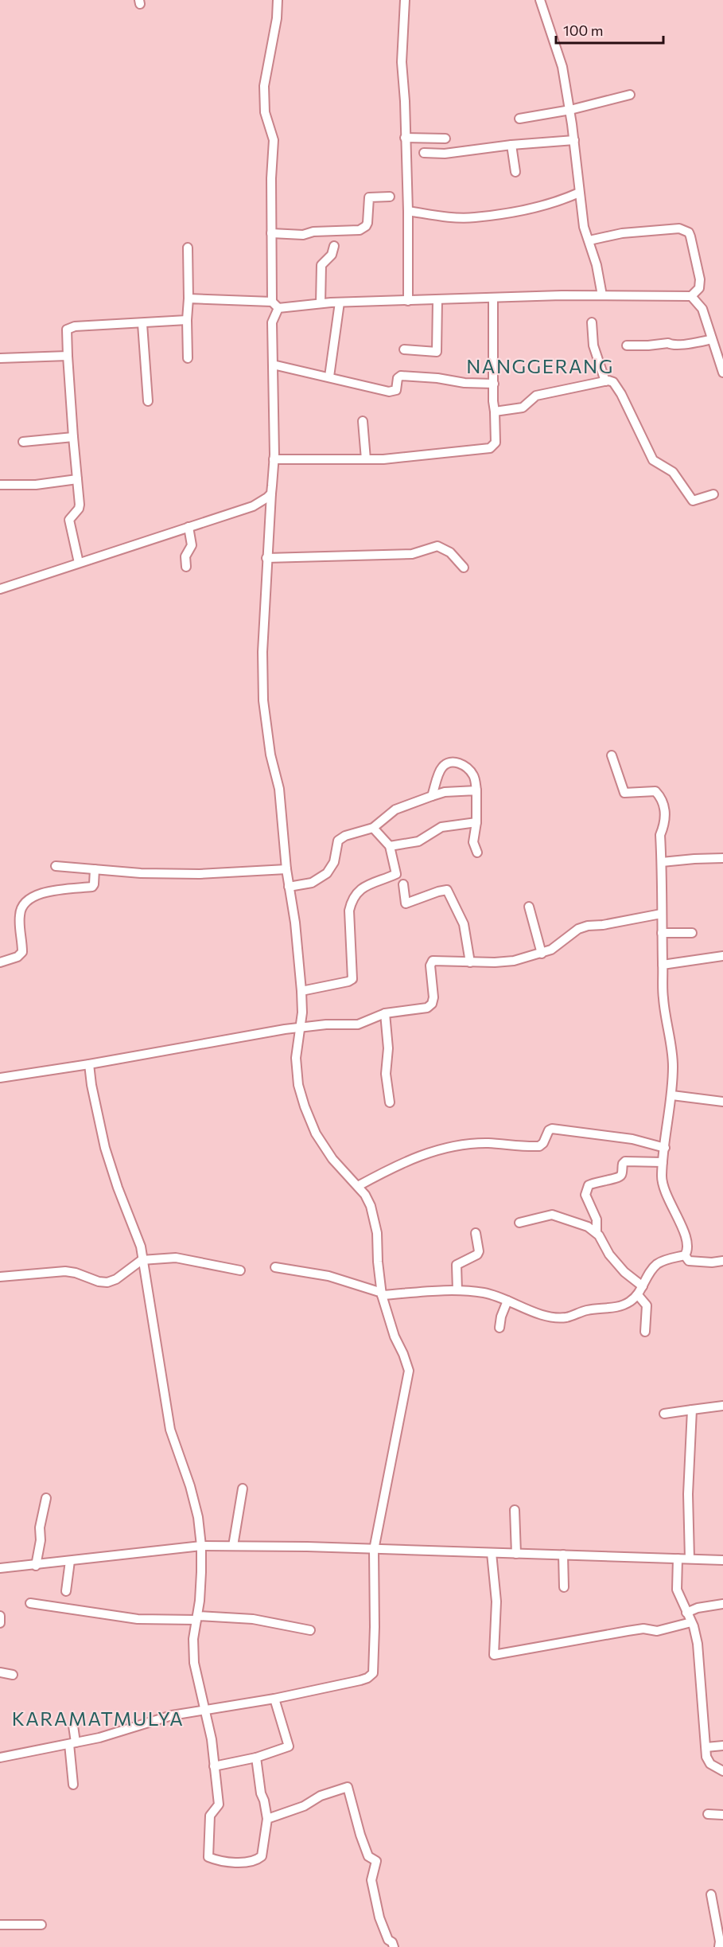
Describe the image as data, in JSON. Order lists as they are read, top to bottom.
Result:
{
  "districts": ["NANGGERANG", "KARAMATMULYA"],
  "scale_bar": "100 m"
}
